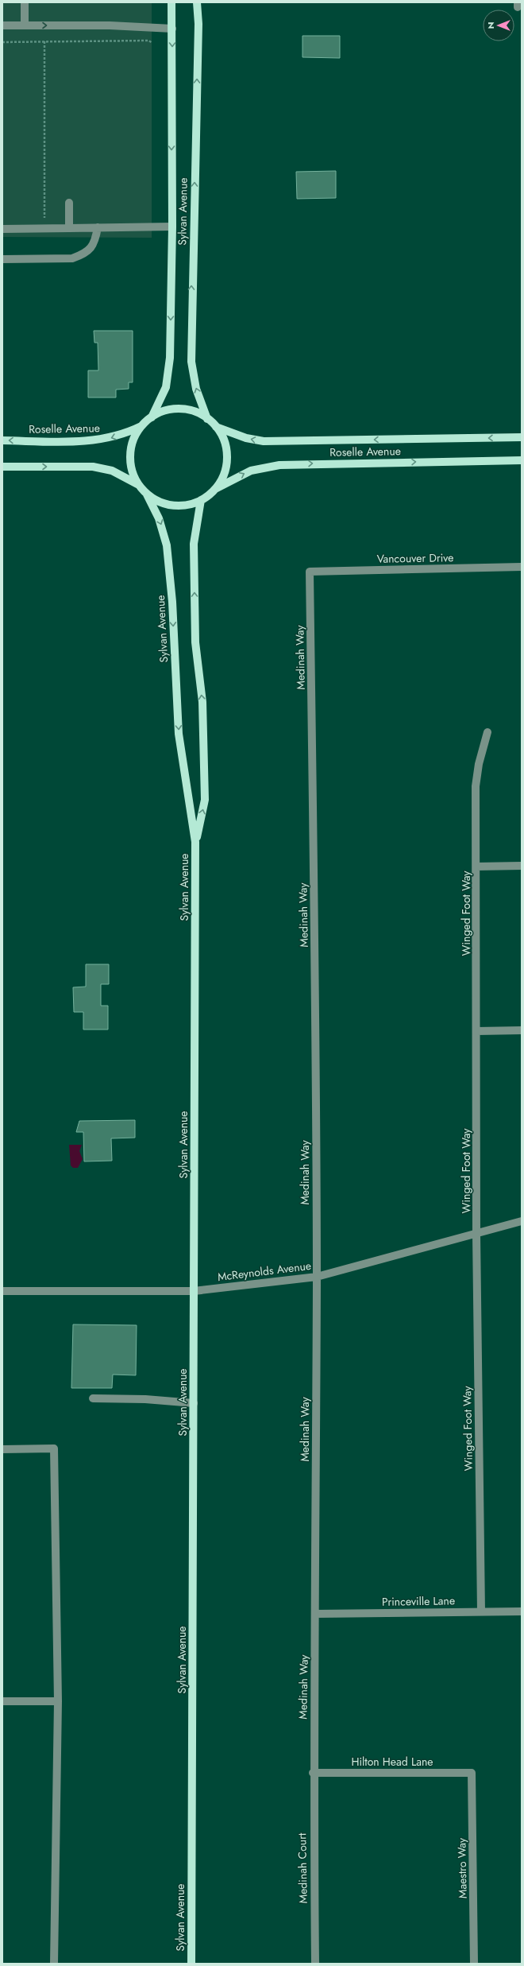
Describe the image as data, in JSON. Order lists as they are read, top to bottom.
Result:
{
  "streets": {
    "main road": ["Sylvan Avenue", "Roselle Avenue"],
    "street": [
      "Vancouver Drive",
      "Medinah Way",
      "Winged Foot Way",
      "McReynolds Avenue",
      "Princeville Lane",
      "Hilton Head Lane",
      "Medinah Court",
      "Maestro Way"
    ]
  },
  "crossings": [
    ["Sylvan Avenue", "Roselle Avenue"],
    ["Sylvan Avenue", "McReynolds Avenue"],
    ["Vancouver Drive", "Medinah Way"],
    ["Medinah Way", "McReynolds Avenue"],
    ["Medinah Way", "Princeville Lane"],
    ["Medinah Way", "Hilton Head Lane"],
    ["Medinah Way", "Medinah Court"],
    ["Winged Foot Way", "McReynolds Avenue"],
    ["Winged Foot Way", "Princeville Lane"],
    ["Hilton Head Lane", "Medinah Court"],
    ["Hilton Head Lane", "Maestro Way"]
  ],
  "north": "left"
}
